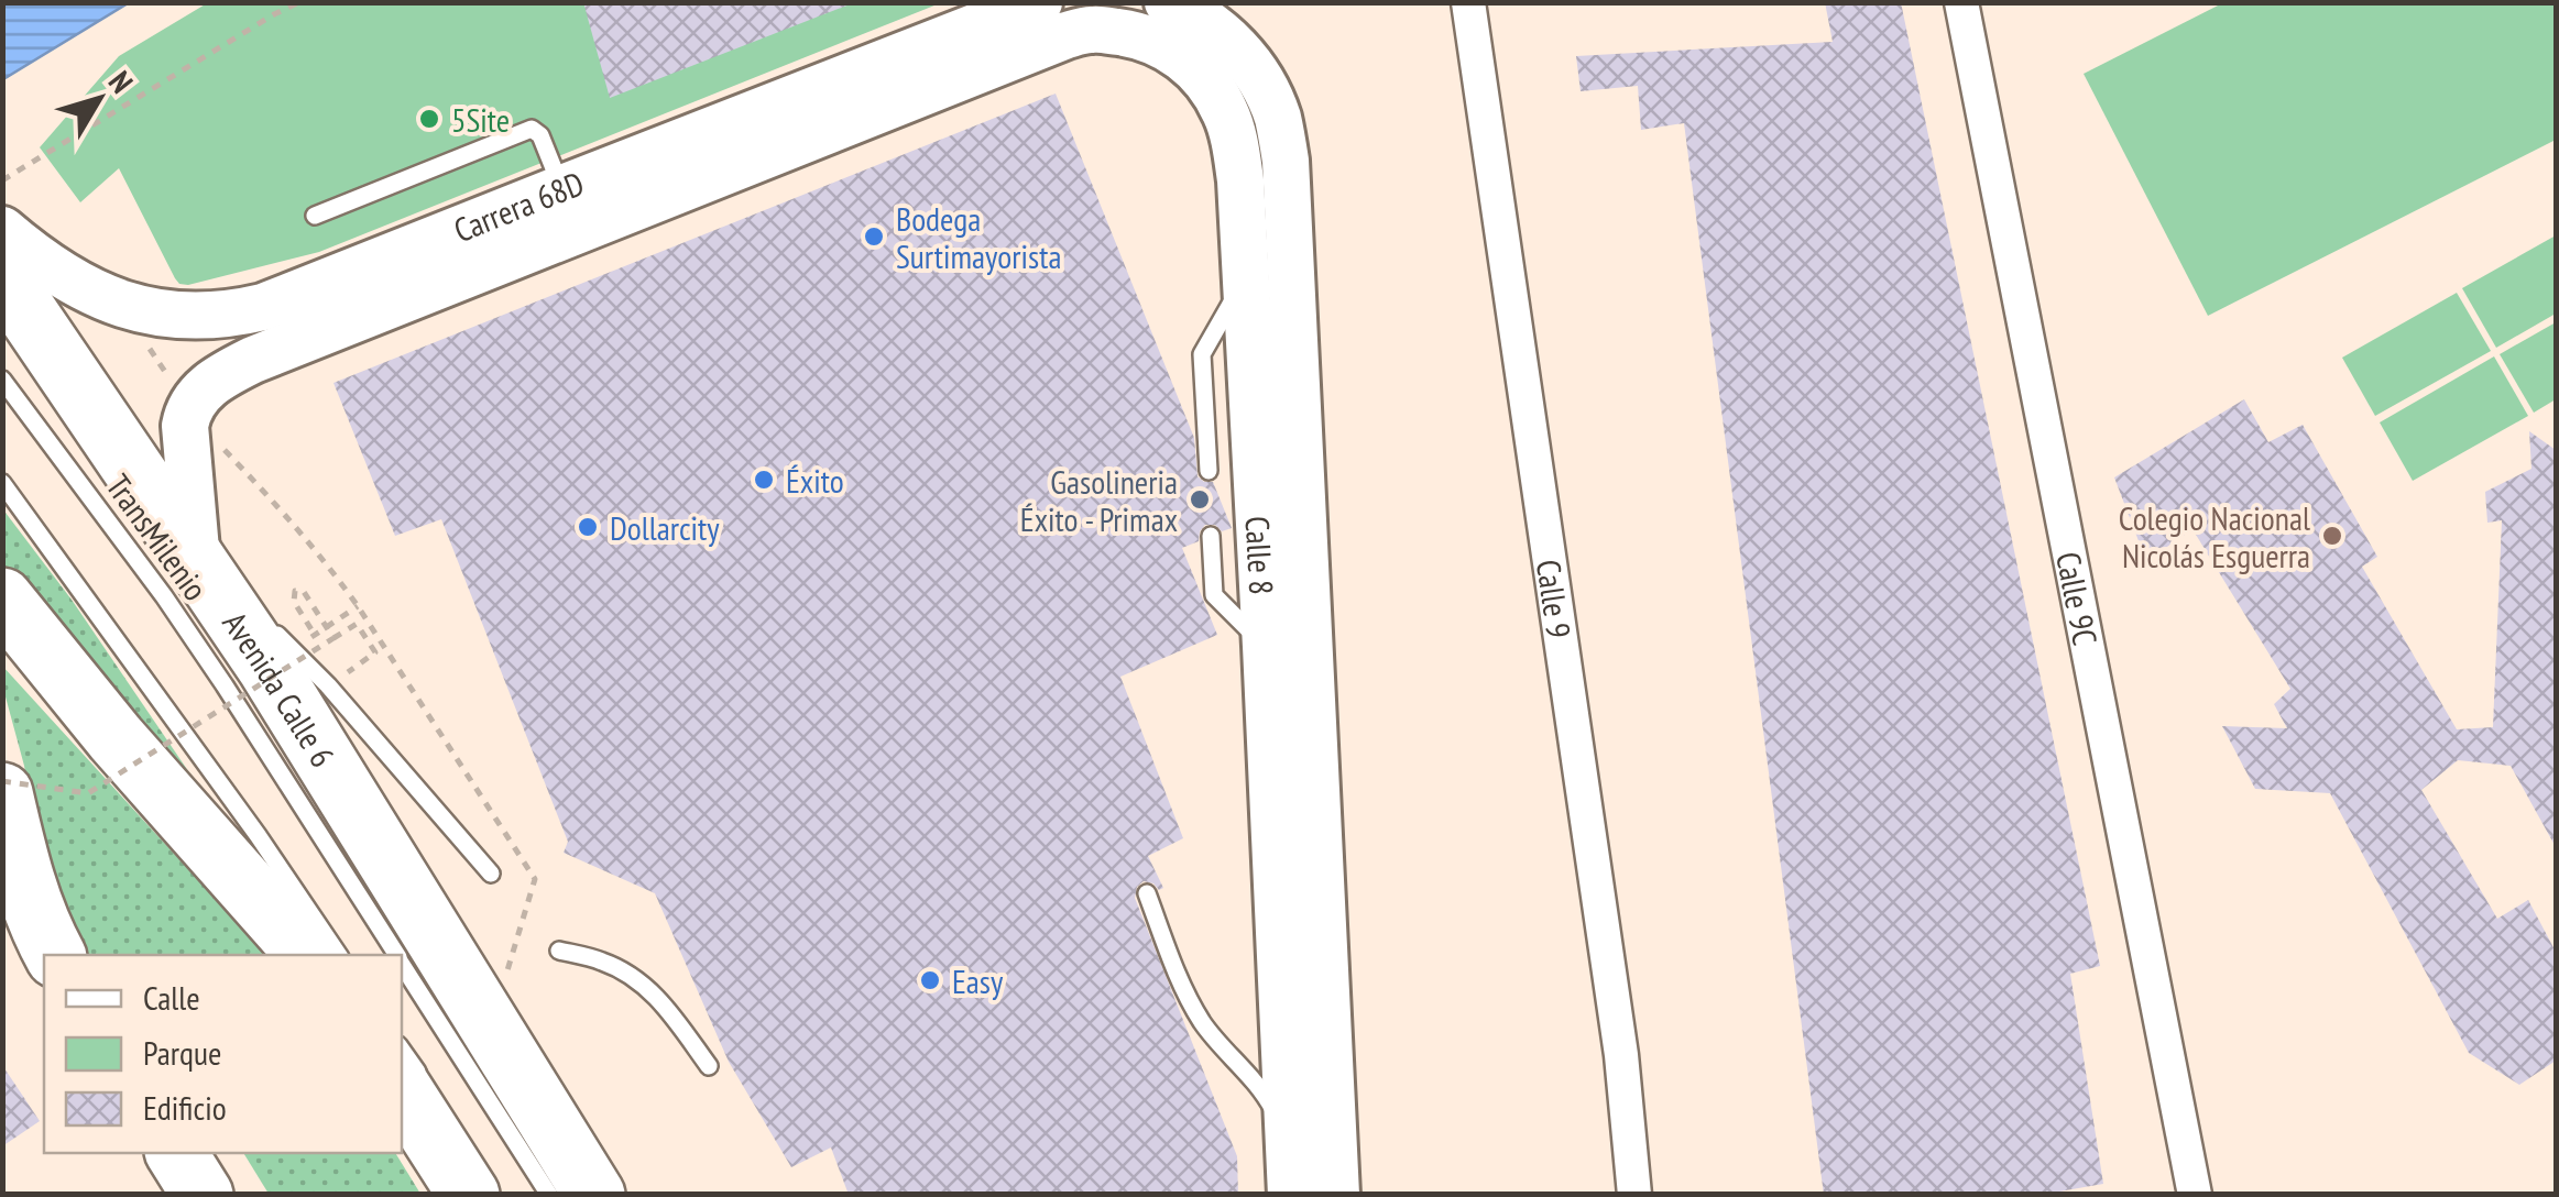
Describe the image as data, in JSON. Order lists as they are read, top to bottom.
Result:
{
  "streets": {
    "highway": ["Avenida Calle 6"],
    "street": [
      "Carrera 68D",
      "Calle 8",
      "Calle 9",
      "Calle 9C"
    ],
    "lane": ["TransMilenio"]
  },
  "crossings": [
    ["Carrera 68D", "Calle 8"],
    ["Carrera 68D", "Avenida Calle 6"],
    ["TransMilenio", "Avenida Calle 6"]
  ],
  "places": [
    "5Site",
    "Bodega Surtimayorista",
    "Éxito",
    "Gasolineria Éxito - Primax",
    "Dollarcity",
    "Colegio Nacional Nicolás Esguerra",
    "Easy"
  ],
  "legend": ["Calle", "Parque", "Edificio"],
  "north": "top right"
}
